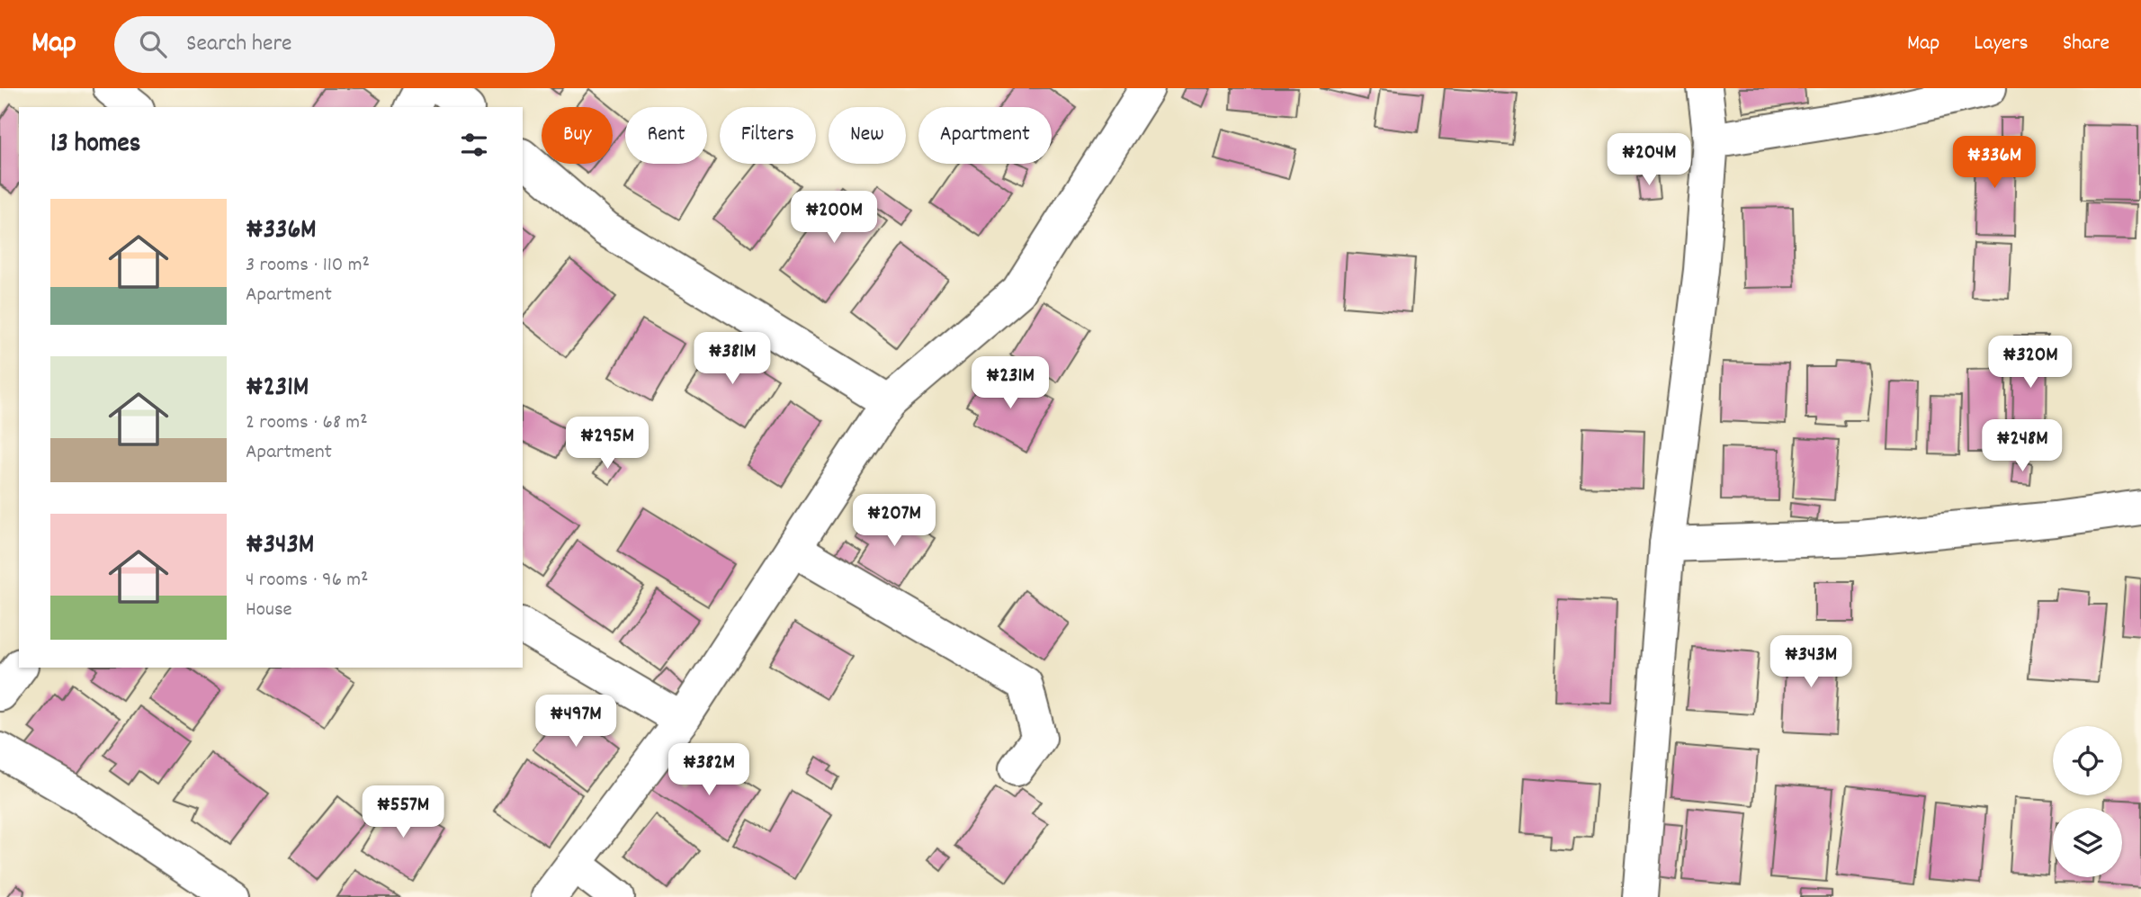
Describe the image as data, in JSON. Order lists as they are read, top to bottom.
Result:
{
  "page": {
    "header": "Map",
    "search": "Search here",
    "nav": ["Map", "Layers", "Share"],
    "chip": [
      "Buy",
      "Rent",
      "Filters",
      "New",
      "Apartment"
    ],
    "heading": "13 homes",
    "price": [
      "₦204M",
      "₦336M",
      "₦200M",
      "₦381M",
      "₦320M",
      "₦231M",
      "₦295M",
      "₦248M",
      "₦207M",
      "₦343M",
      "₦497M",
      "₦382M",
      "₦557M"
    ],
    "list": [
      {
        "name": "₦336M",
        "note": "3 rooms · 110 m² · Apartment"
      },
      {
        "name": "₦231M",
        "note": "2 rooms · 68 m² · Apartment"
      },
      {
        "name": "₦343M",
        "note": "4 rooms · 96 m² · House"
      }
    ]
  }
}
